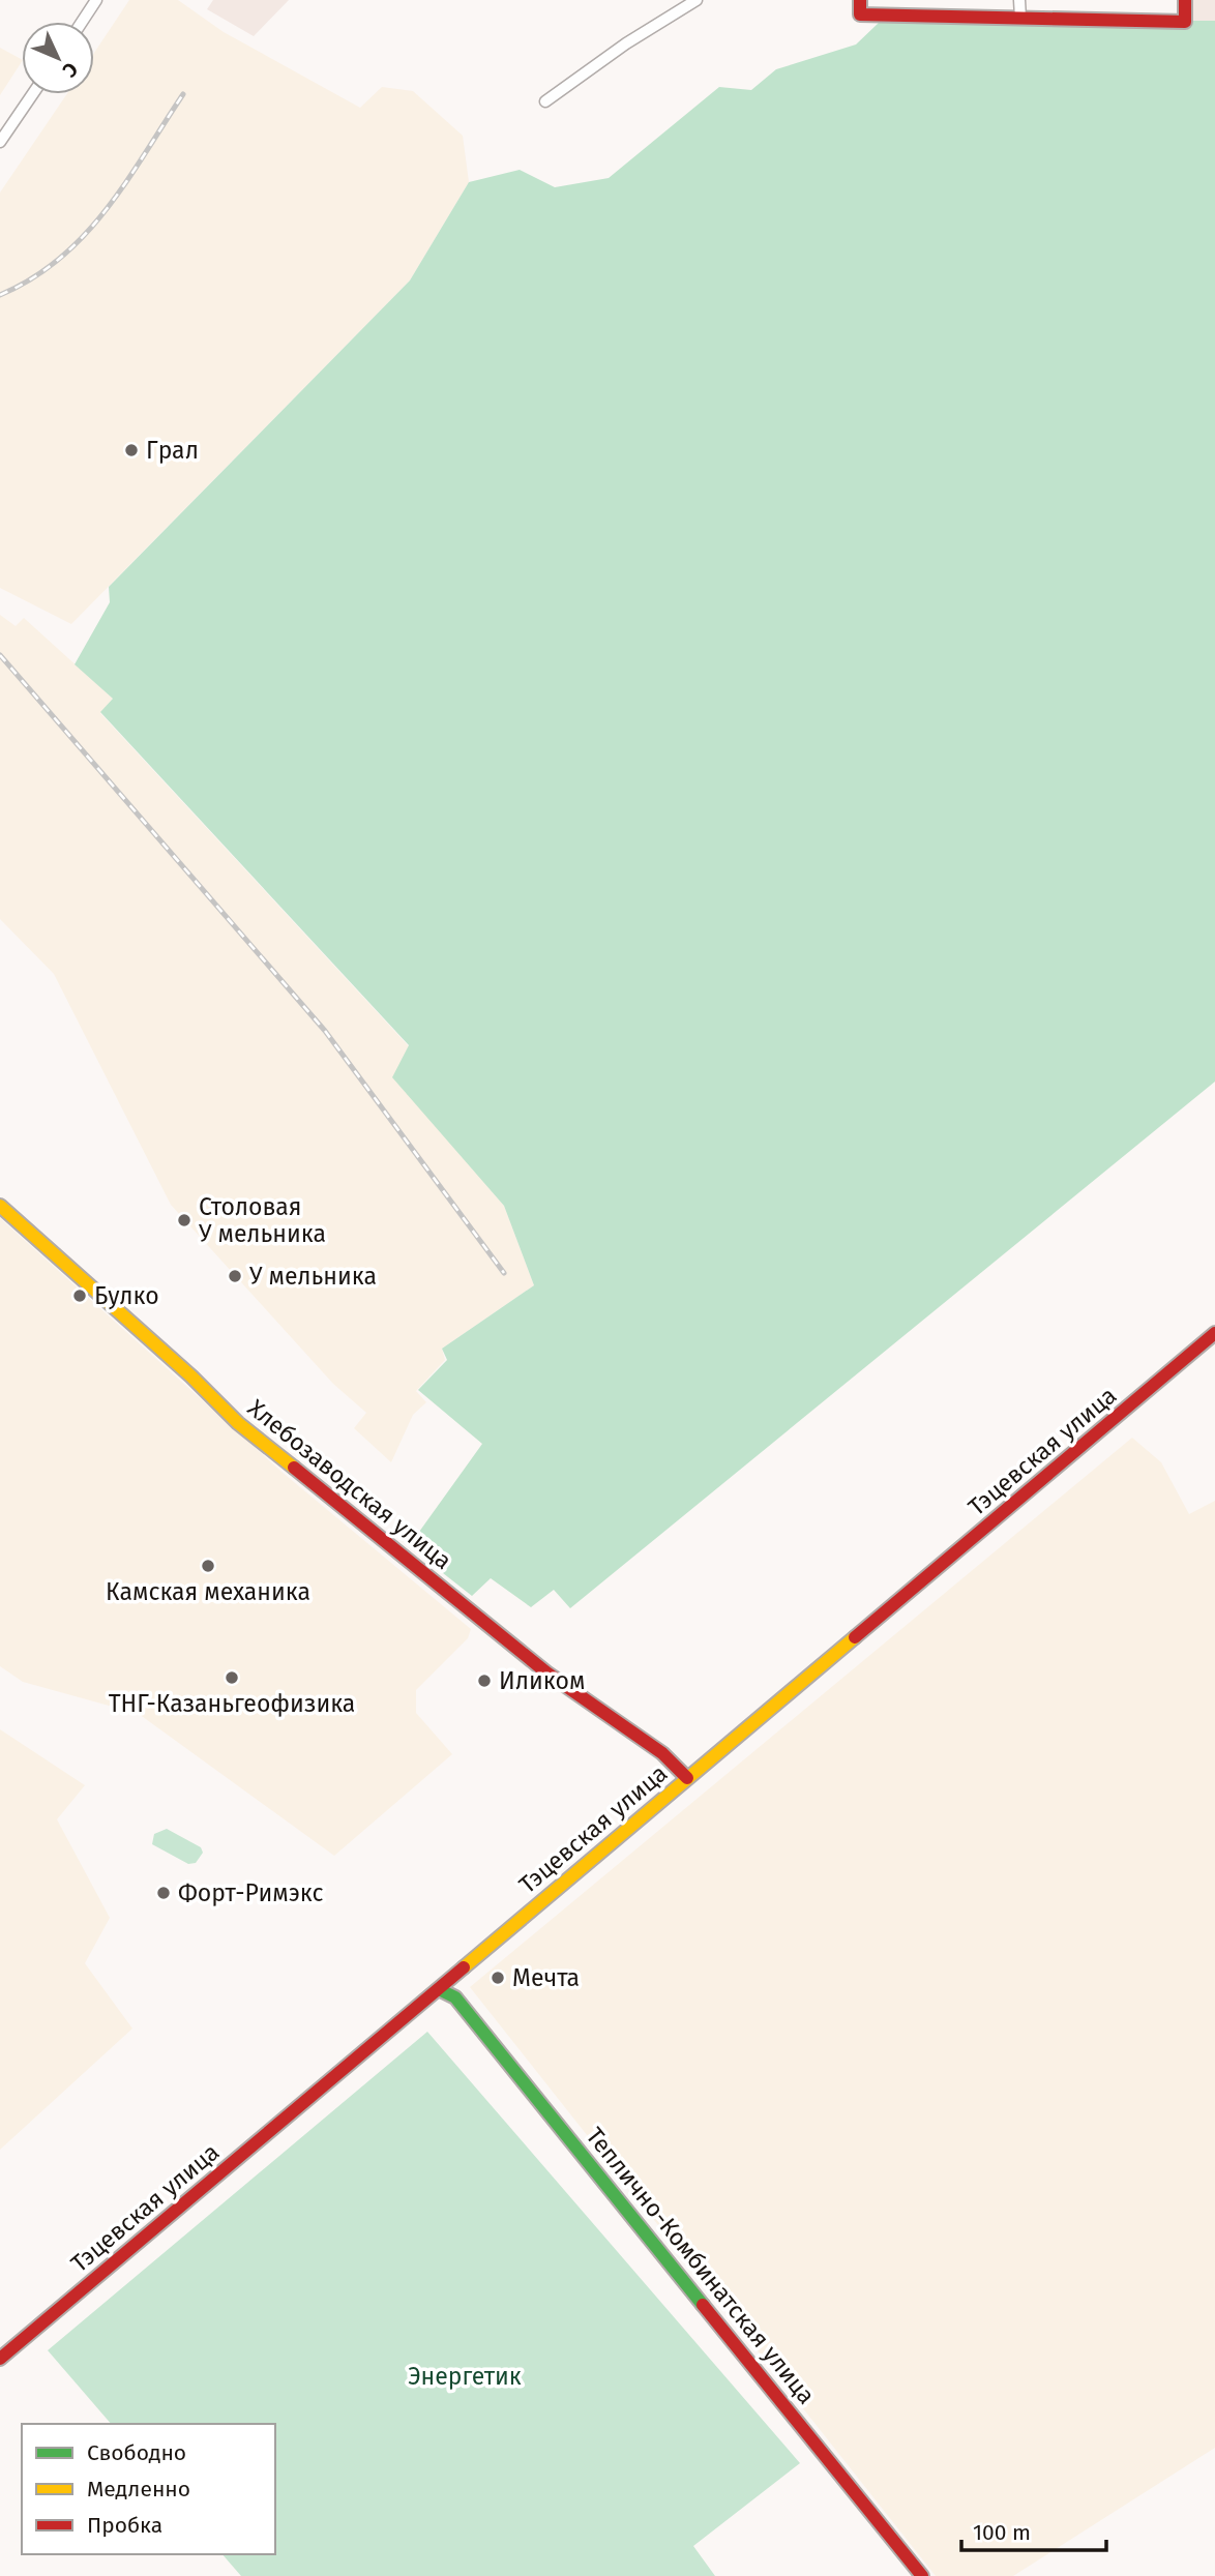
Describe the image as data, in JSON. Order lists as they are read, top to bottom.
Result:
{
  "streets": {
    "street": ["Тэцевская улица", "Хлебозаводская улица", "Теплично-Комбинатская улица"]
  },
  "crossings": [
    ["Тэцевская улица", "Хлебозаводская улица"],
    ["Тэцевская улица", "Теплично-Комбинатская улица"]
  ],
  "parks": ["Энергетик"],
  "places": [
    "Грал",
    "Столовая У мельника",
    "У мельника",
    "Булко",
    "Камская механика",
    "ТНГ-Казаньгеофизика",
    "Иликом",
    "Форт-Римэкс",
    "Мечта"
  ],
  "legend": ["Свободно", "Медленно", "Пробка"],
  "scale_bar": "100 m",
  "north": "bottom right"
}
